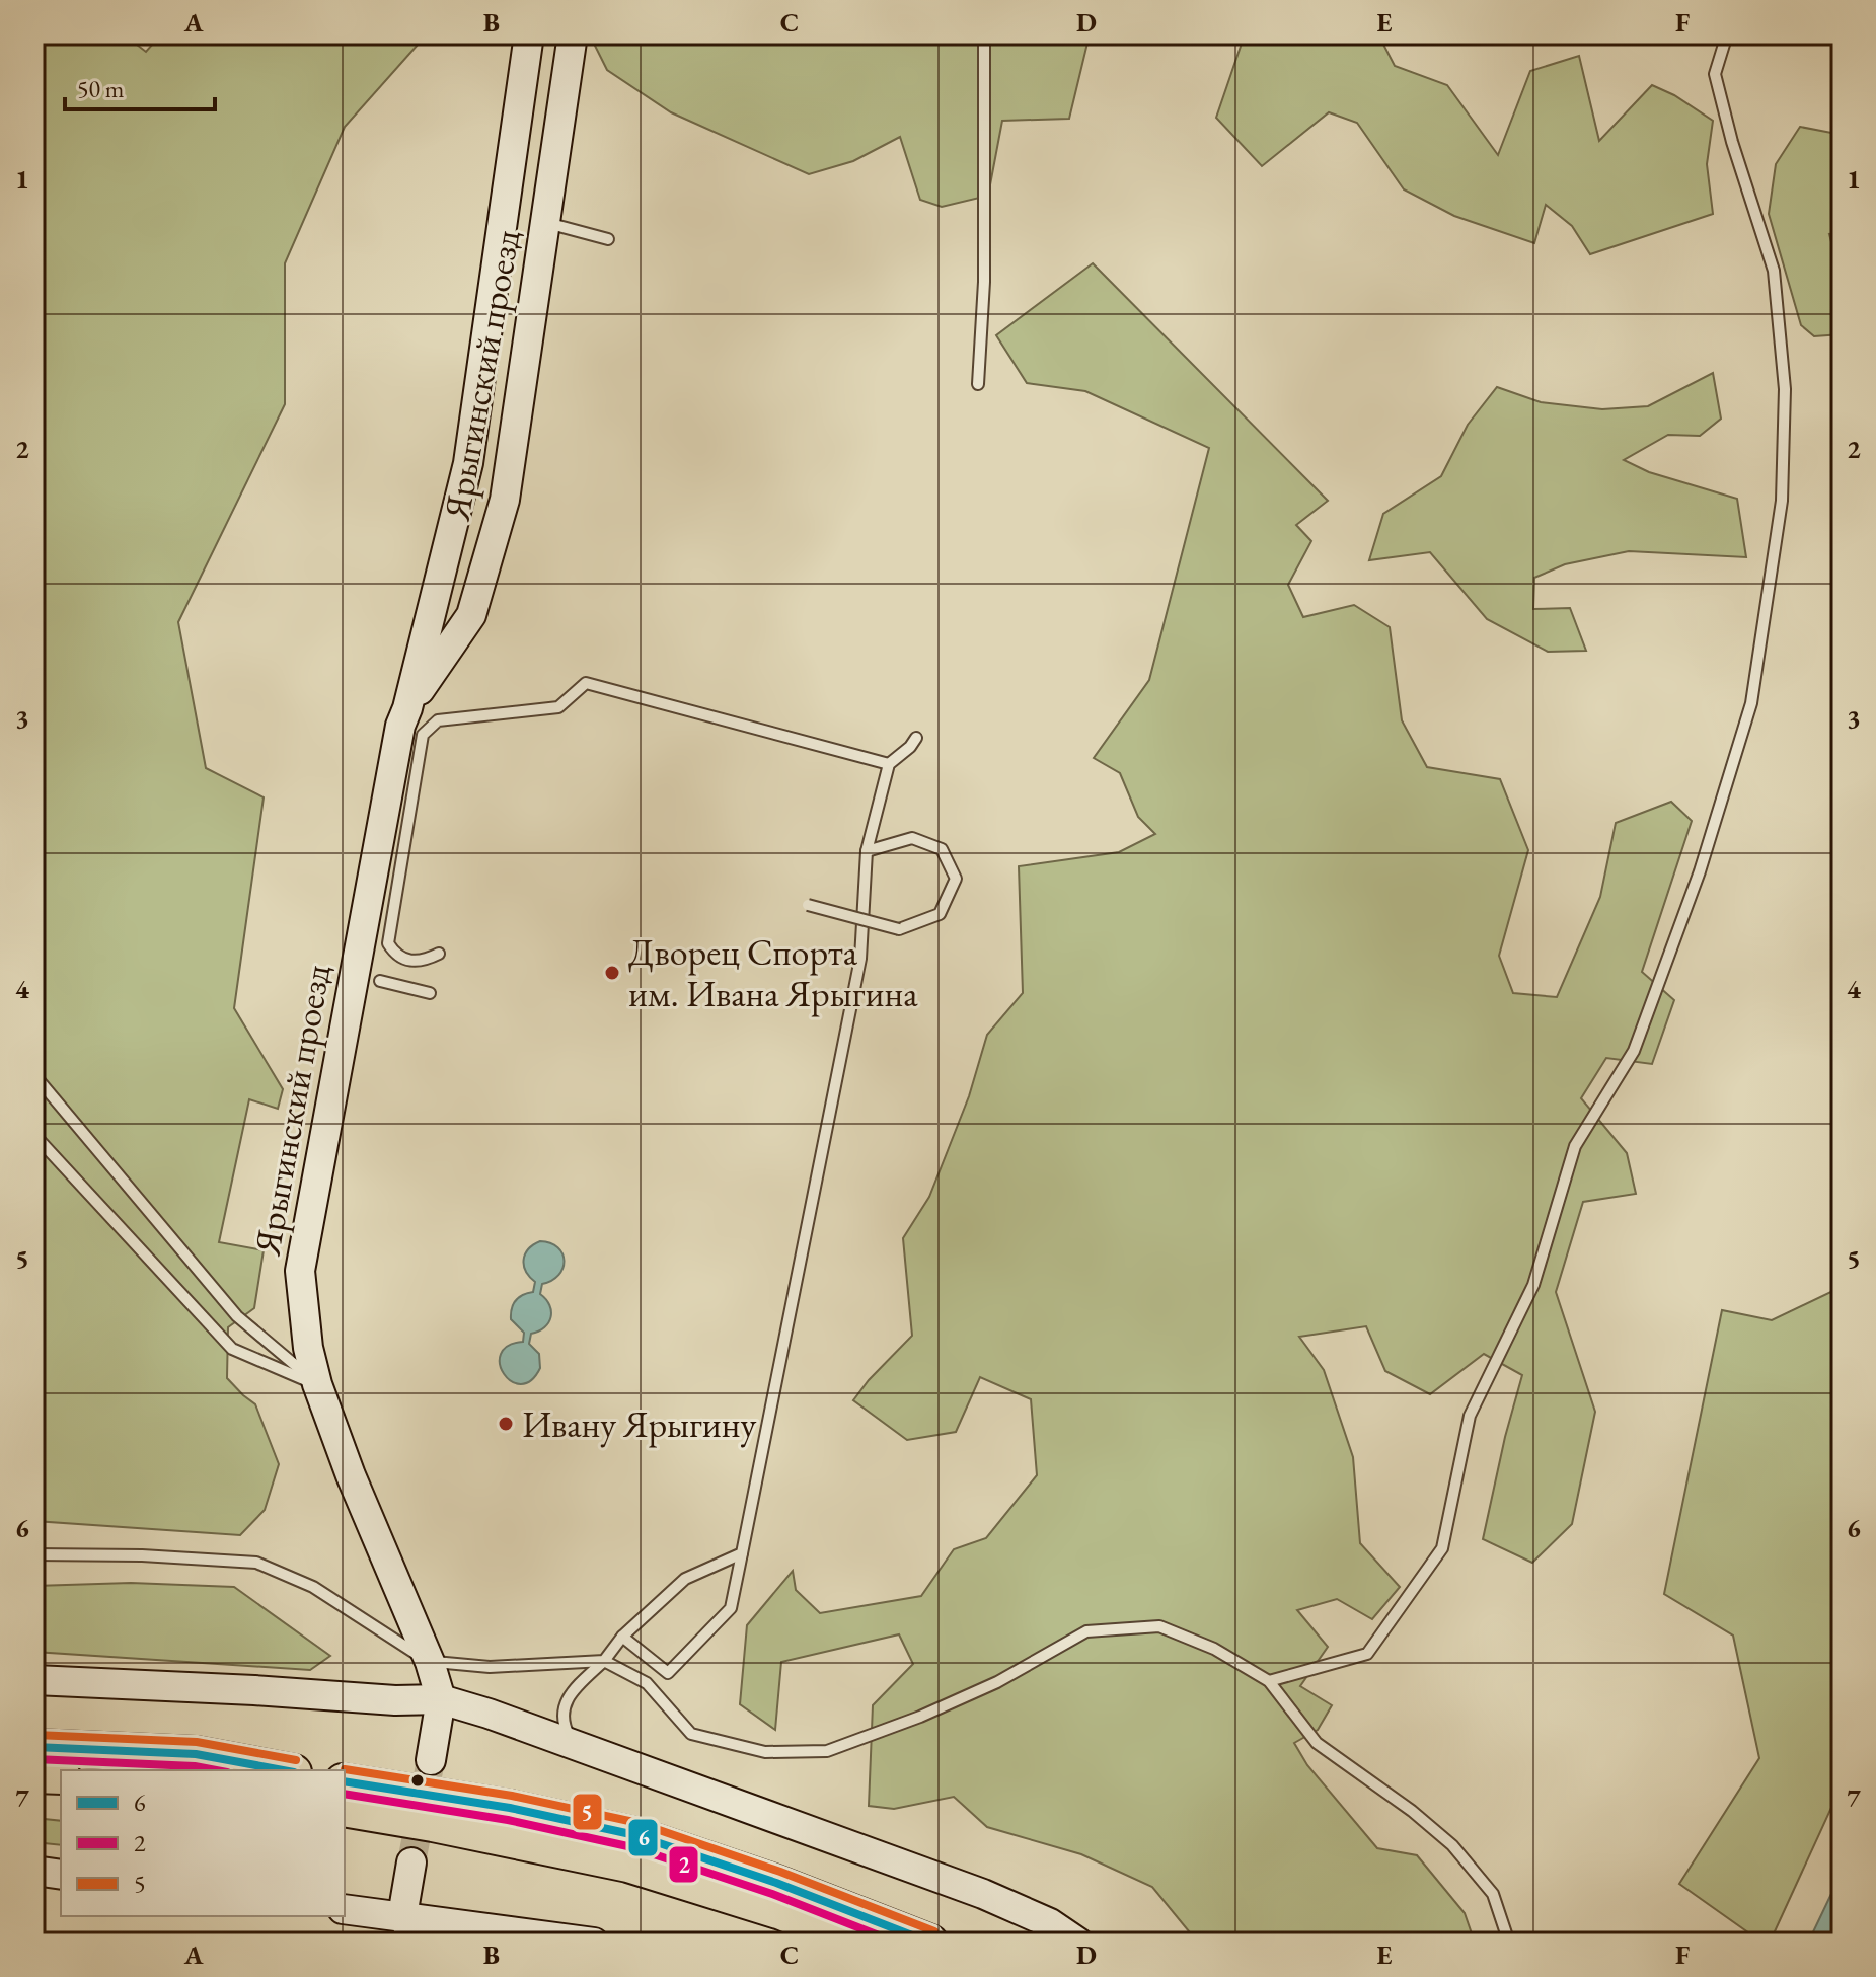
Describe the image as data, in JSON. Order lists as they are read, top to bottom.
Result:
{
  "streets": {
    "main road": ["Ярыгинский проезд"]
  },
  "places": ["Дворец Спорта им. Ивана Ярыгина", "Ивану Ярыгину"],
  "lines": ["transit line 5", "transit line 6", "transit line 2"],
  "legend": ["6", "2", "5"],
  "scale_bar": "50 m",
  "grid": {
    "columns": [
      "A",
      "B",
      "C",
      "D",
      "E",
      "F"
    ],
    "rows": [
      "1",
      "2",
      "3",
      "4",
      "5",
      "6",
      "7"
    ]
  }
}
